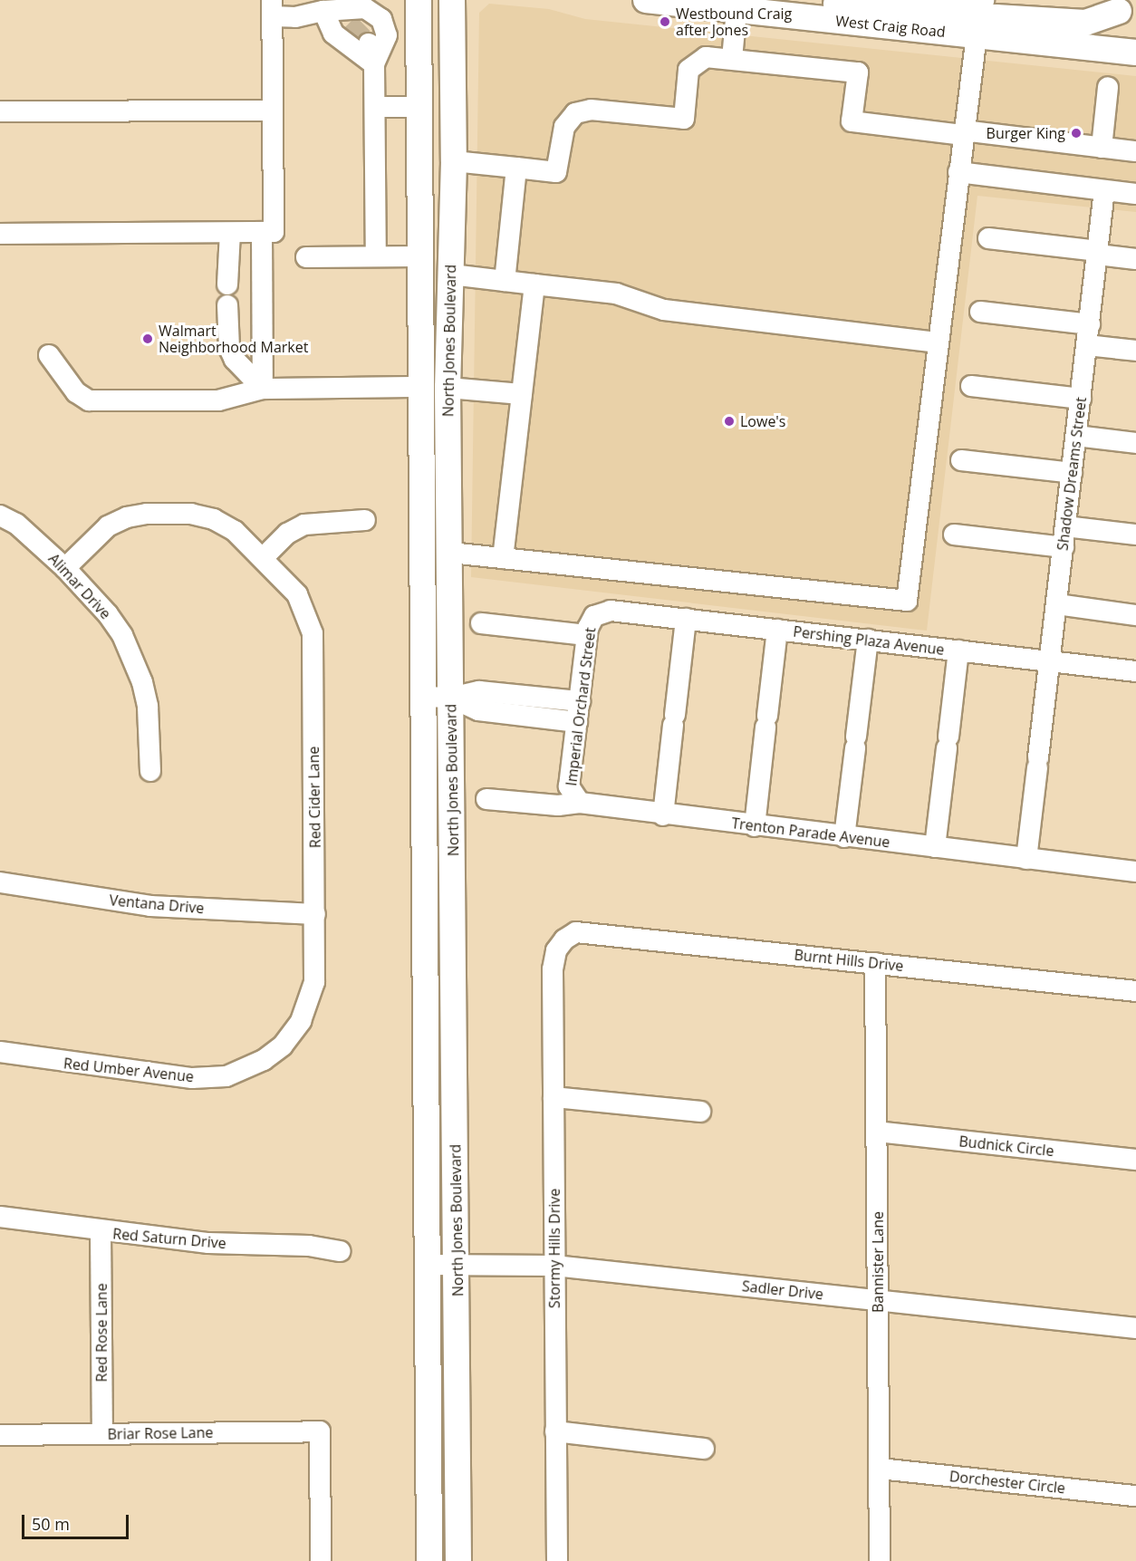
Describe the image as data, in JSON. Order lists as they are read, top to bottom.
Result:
{
  "streets": {
    "main road": ["West Craig Road", "North Jones Boulevard"],
    "street": [
      "Shadow Dreams Street",
      "Alimar Drive",
      "Pershing Plaza Avenue",
      "Imperial Orchard Street",
      "Red Cider Lane",
      "Trenton Parade Avenue",
      "Ventana Drive",
      "Burnt Hills Drive",
      "Red Umber Avenue",
      "Budnick Circle",
      "Red Saturn Drive",
      "Stormy Hills Drive",
      "Bannister Lane",
      "Sadler Drive",
      "Red Rose Lane",
      "Briar Rose Lane",
      "Dorchester Circle"
    ]
  },
  "crossings": [
    ["North Jones Boulevard", "Sadler Drive"],
    ["Shadow Dreams Street", "Pershing Plaza Avenue"],
    ["Shadow Dreams Street", "Trenton Parade Avenue"],
    ["Alimar Drive", "Red Cider Lane"],
    ["Pershing Plaza Avenue", "Imperial Orchard Street"],
    ["Imperial Orchard Street", "Trenton Parade Avenue"],
    ["Red Cider Lane", "Ventana Drive"],
    ["Red Cider Lane", "Red Umber Avenue"],
    ["Burnt Hills Drive", "Stormy Hills Drive"],
    ["Burnt Hills Drive", "Bannister Lane"],
    ["Budnick Circle", "Bannister Lane"],
    ["Red Saturn Drive", "Red Rose Lane"],
    ["Stormy Hills Drive", "Sadler Drive"],
    ["Bannister Lane", "Sadler Drive"],
    ["Bannister Lane", "Dorchester Circle"],
    ["Red Rose Lane", "Briar Rose Lane"]
  ],
  "places": [
    "Westbound Craig after Jones",
    "Burger King",
    "Walmart Neighborhood Market",
    "Lowe's"
  ],
  "scale_bar": "50 m"
}
